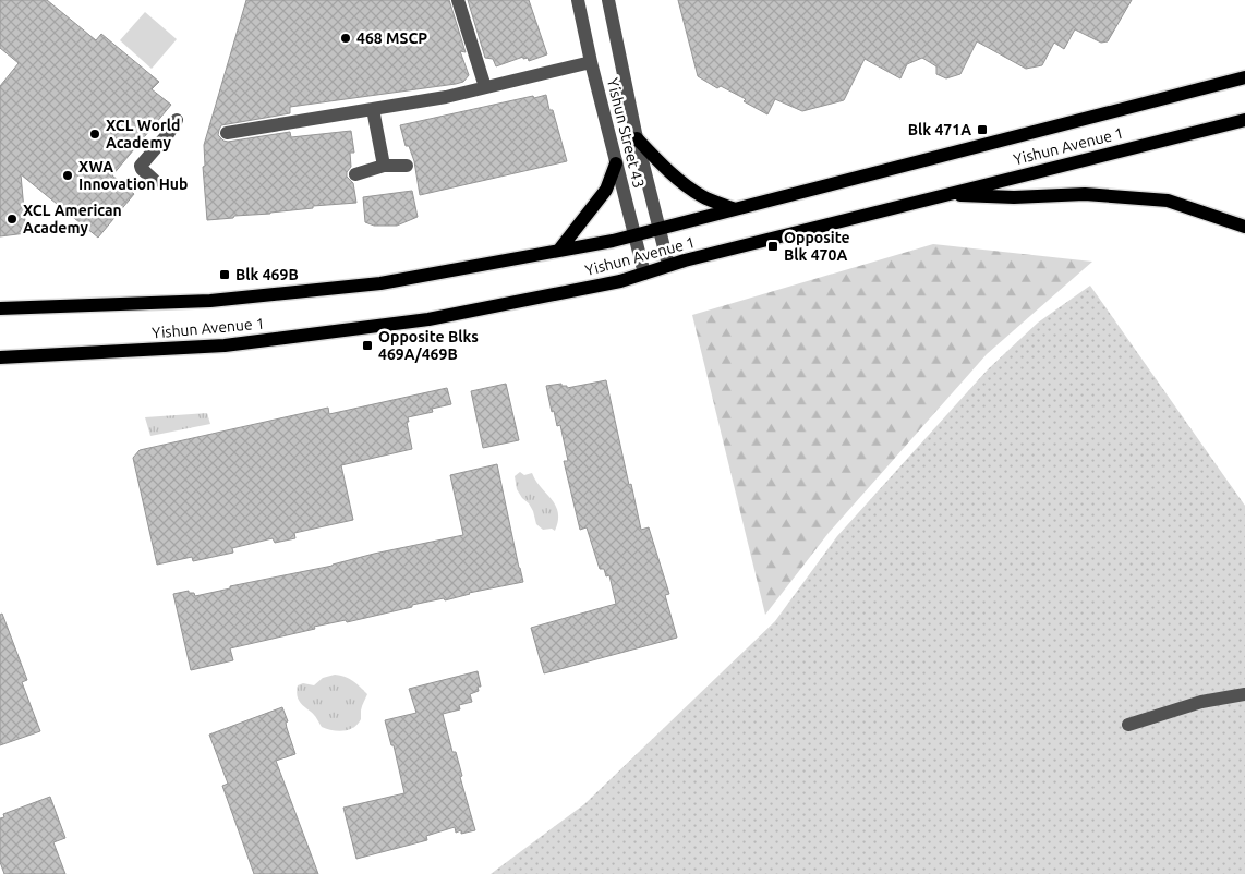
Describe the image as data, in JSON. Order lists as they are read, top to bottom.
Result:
{
  "streets": {
    "main road": ["Yishun Avenue 1"],
    "street": ["Yishun Street 43"]
  },
  "crossings": [
    ["Yishun Street 43", "Yishun Avenue 1"]
  ],
  "places": {
    "other": [
      "468 MSCP",
      "XCL World Academy",
      "XWA Innovation Hub",
      "XCL American Academy"
    ],
    "transit": [
      "Blk 471A",
      "Opposite Blk 470A",
      "Blk 469B",
      "Opposite Blks 469A/469B"
    ]
  }
}
